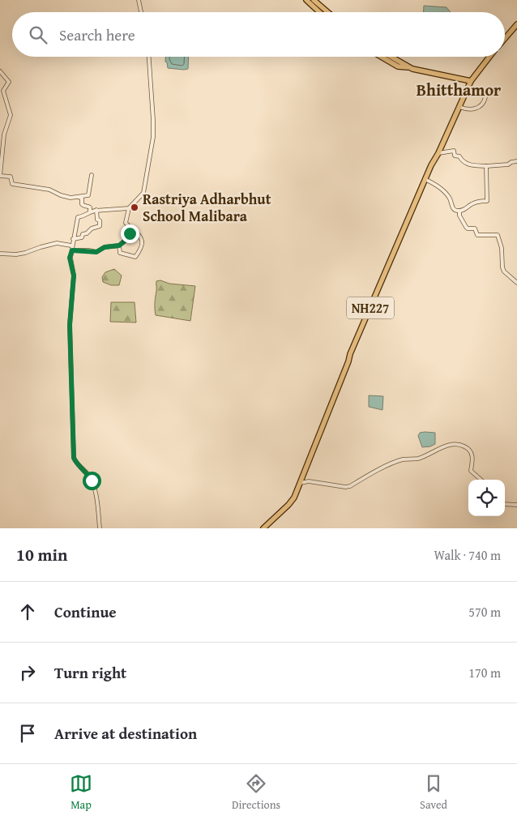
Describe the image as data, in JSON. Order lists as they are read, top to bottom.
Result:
{
  "streets": {
    "highway": ["NH227"]
  },
  "districts": ["Bhitthamor"],
  "places": ["Rastriya Adharbhut School Malibara"],
  "page": {
    "search": "Search here",
    "heading": ["10 min", "Walk · 740 m"],
    "list": [
      ["Continue", "570 m"],
      ["Turn right", "170 m"],
      "Arrive at destination"
    ],
    "nav": ["Map", "Directions", "Saved"]
  }
}
